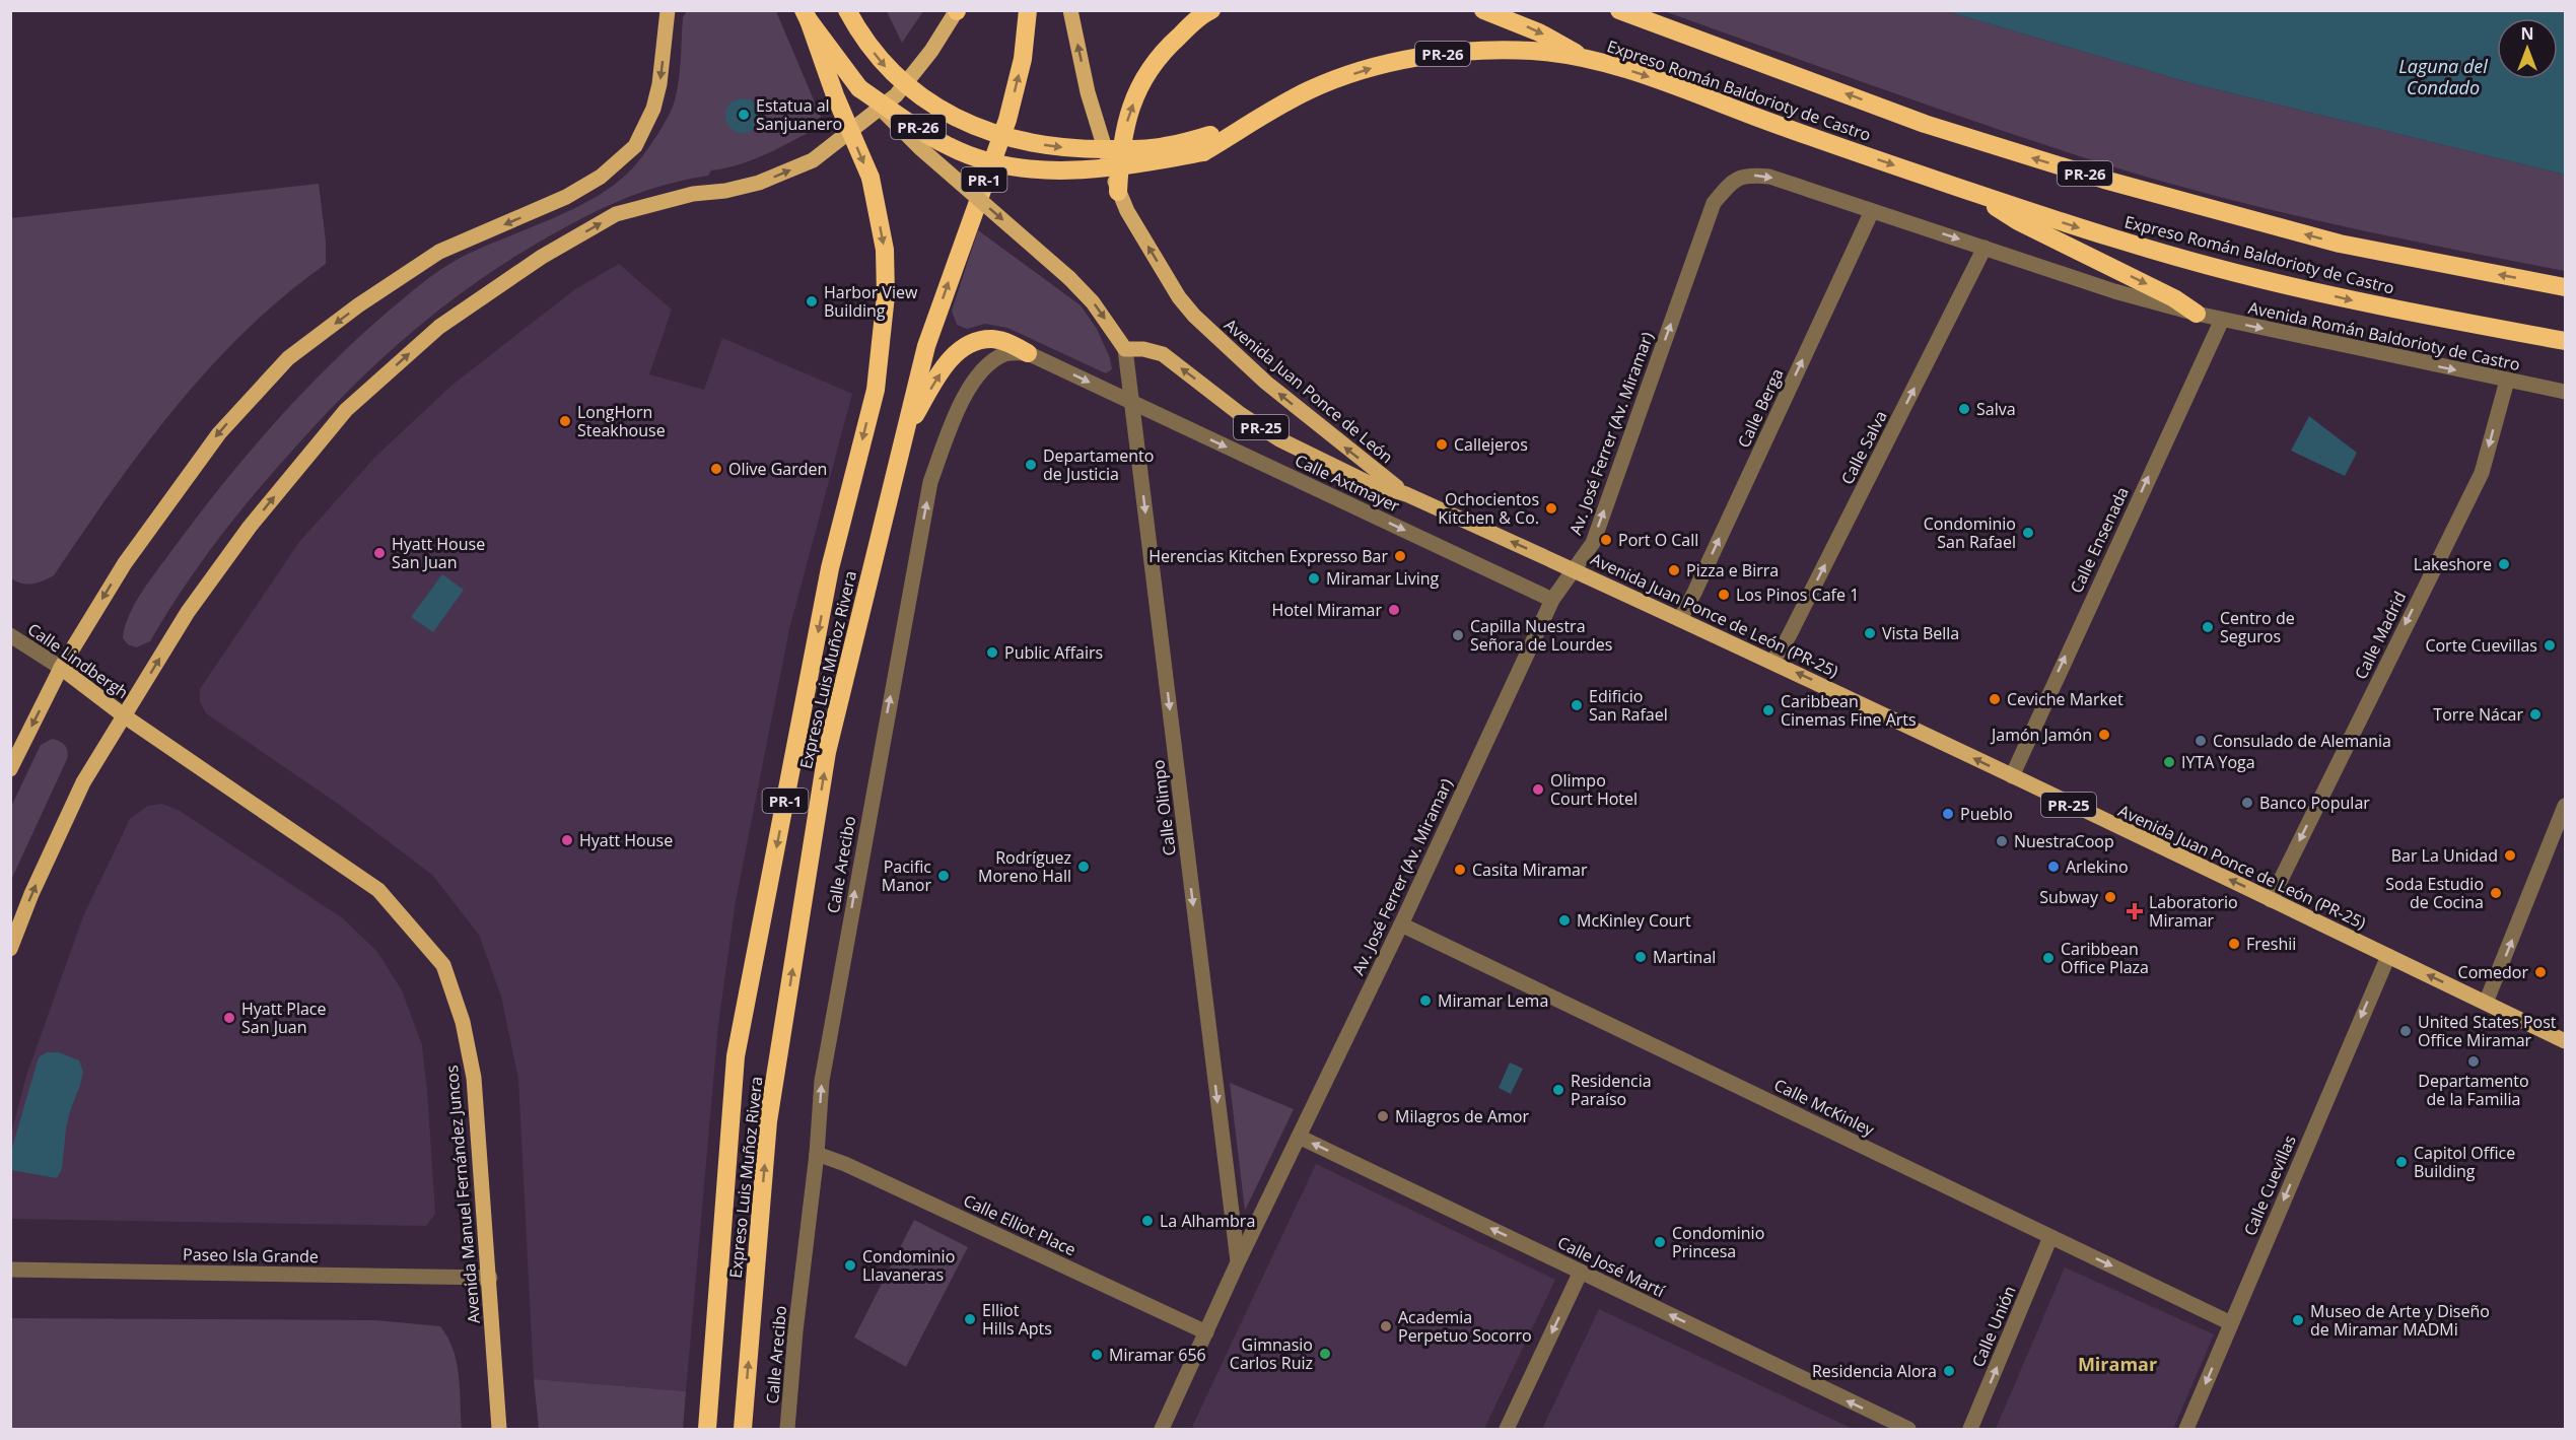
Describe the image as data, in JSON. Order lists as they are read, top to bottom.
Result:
{
  "streets": {
    "highway": [
      "PR-26",
      "Expreso Román Baldorioty de Castro",
      "PR-1",
      "Expreso Luis Muñoz Rivera"
    ],
    "main road": [
      "Avenida Juan Ponce de León",
      "PR-25",
      "Avenida Juan Ponce de León (PR-25)",
      "Calle Lindbergh",
      "Avenida Manuel Fernández Juncos"
    ],
    "street": [
      "Avenida Román Baldorioty de Castro",
      "Calle Berga",
      "Av. José Ferrer (Av. Miramar)",
      "Calle Salva",
      "Calle Axtmayer",
      "Calle Ensenada",
      "Calle Madrid",
      "Calle Olimpo",
      "Calle Arecibo",
      "Calle McKinley",
      "Calle Cuevillas",
      "Calle Elliot Place",
      "Paseo Isla Grande",
      "Calle José Martí",
      "Calle Unión"
    ]
  },
  "crossings": [
    ["PR-26", "Expreso Román Baldorioty de Castro"],
    ["PR-26", "Expreso Luis Muñoz Rivera"],
    ["Avenida Román Baldorioty de Castro", "Av. José Ferrer (Av. Miramar)"],
    ["Avenida Román Baldorioty de Castro", "Calle Ensenada"],
    ["Avenida Román Baldorioty de Castro", "Calle Madrid"],
    ["Avenida Juan Ponce de León", "PR-25"],
    ["Avenida Juan Ponce de León", "Avenida Juan Ponce de León (PR-25)"],
    ["Calle Berga", "Av. José Ferrer (Av. Miramar)"],
    ["Calle Berga", "Avenida Juan Ponce de León (PR-25)"],
    ["PR-25", "Avenida Juan Ponce de León (PR-25)"],
    ["PR-25", "Calle Olimpo"],
    ["Av. José Ferrer (Av. Miramar)", "Calle Salva"],
    ["Av. José Ferrer (Av. Miramar)", "Calle Axtmayer"],
    ["Av. José Ferrer (Av. Miramar)", "Avenida Juan Ponce de León (PR-25)"],
    ["Av. José Ferrer (Av. Miramar)", "Calle Olimpo"],
    ["Av. José Ferrer (Av. Miramar)", "Calle McKinley"],
    ["Av. José Ferrer (Av. Miramar)", "Calle Elliot Place"],
    ["Av. José Ferrer (Av. Miramar)", "Calle José Martí"],
    ["Calle Salva", "Avenida Juan Ponce de León (PR-25)"],
    ["Calle Axtmayer", "Calle Olimpo"],
    ["Calle Axtmayer", "Calle Arecibo"],
    ["Calle Ensenada", "Avenida Juan Ponce de León (PR-25)"],
    ["Avenida Juan Ponce de León (PR-25)", "Calle Madrid"],
    ["Avenida Juan Ponce de León (PR-25)", "Calle Cuevillas"],
    ["Calle Lindbergh", "Avenida Manuel Fernández Juncos"],
    ["Calle Arecibo", "Calle Elliot Place"],
    ["Calle McKinley", "Calle Cuevillas"],
    ["Calle McKinley", "Calle Unión"],
    ["Avenida Manuel Fernández Juncos", "Paseo Isla Grande"]
  ],
  "one_way": [
    "Avenida Román Baldorioty de Castro",
    "Calle Berga",
    "Calle Salva",
    "Calle Axtmayer",
    "Calle Ensenada",
    "Avenida Juan Ponce de León (PR-25)",
    "Calle Madrid",
    "Calle Olimpo",
    "Calle Arecibo",
    "Calle Cuevillas",
    "Calle José Martí",
    "Calle Unión"
  ],
  "districts": ["Miramar"],
  "water": ["Laguna del Condado"],
  "places": {
    "other": [
      "Estatua al Sanjuanero",
      "Harbor View Building",
      "Salva",
      "LongHorn Steakhouse",
      "Callejeros",
      "Departamento de Justicia",
      "Olive Garden",
      "Ochocientos Kitchen & Co.",
      "Condominio San Rafael",
      "Port O Call",
      "Hyatt House San Juan",
      "Herencias Kitchen Expresso Bar",
      "Lakeshore",
      "Pizza e Birra",
      "Miramar Living",
      "Los Pinos Cafe 1",
      "Hotel Miramar",
      "Centro de Seguros",
      "Vista Bella",
      "Capilla Nuestra Señora de Lourdes",
      "Corte Cuevillas",
      "Public Affairs",
      "Ceviche Market",
      "Edificio San Rafael",
      "Caribbean Cinemas Fine Arts",
      "Torre Nácar",
      "Jamón Jamón",
      "Consulado de Alemania",
      "IYTA Yoga",
      "Olimpo Court Hotel",
      "Banco Popular",
      "Pueblo",
      "Hyatt House",
      "NuestraCoop",
      "Bar La Unidad",
      "Rodríguez Moreno Hall",
      "Arlekino",
      "Casita Miramar",
      "Pacific Manor",
      "Soda Estudio de Cocina",
      "Subway",
      "McKinley Court",
      "Freshii",
      "Martinal",
      "Caribbean Office Plaza",
      "Comedor",
      "Miramar Lema",
      "Hyatt Place San Juan",
      "United States Post Office Miramar",
      "Departamento de la Familia",
      "Residencia Paraíso",
      "Milagros de Amor",
      "Capitol Office Building",
      "La Alhambra",
      "Condominio Princesa",
      "Condominio Llavaneras",
      "Elliot Hills Apts",
      "Museo de Arte y Diseño de Miramar MADMi",
      "Academia Perpetuo Socorro",
      "Gimnasio Carlos Ruiz",
      "Miramar 656",
      "Residencia Alora"
    ],
    "health": ["Laboratorio Miramar"]
  },
  "north": "top"
}
